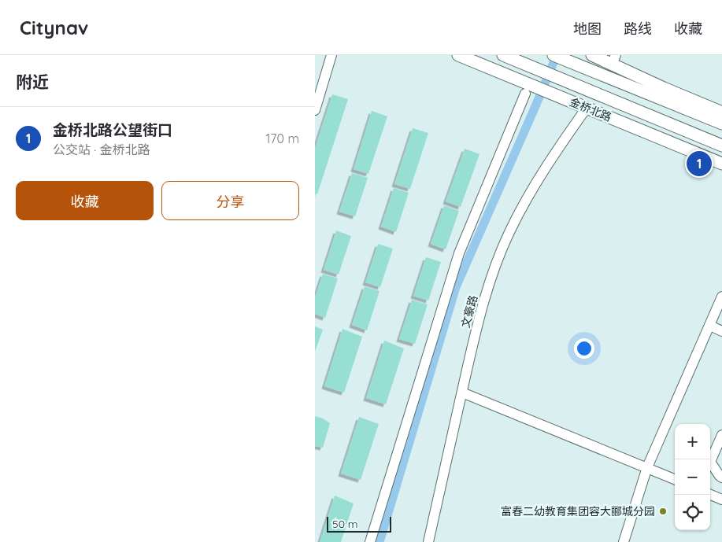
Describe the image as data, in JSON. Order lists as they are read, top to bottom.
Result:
{
  "streets": {
    "main road": ["金桥北路"],
    "street": ["文豪路"]
  },
  "crossings": [
    ["金桥北路", "文豪路"]
  ],
  "places": ["富春二幼教育集团容大郦城分园"],
  "scale_bar": "50 m",
  "page": {
    "header": "Citynav",
    "nav": ["地图", "路线", "收藏"],
    "heading": "附近",
    "list": [
      {
        "mark": "1",
        "name": "金桥北路公望街口",
        "note": "公交站 · 金桥北路",
        "value": "170 m"
      }
    ],
    "pins": "1",
    "buttons": ["收藏", "分享"],
    "map_buttons": ["+", "−"],
    "scale": "50 m"
  }
}
